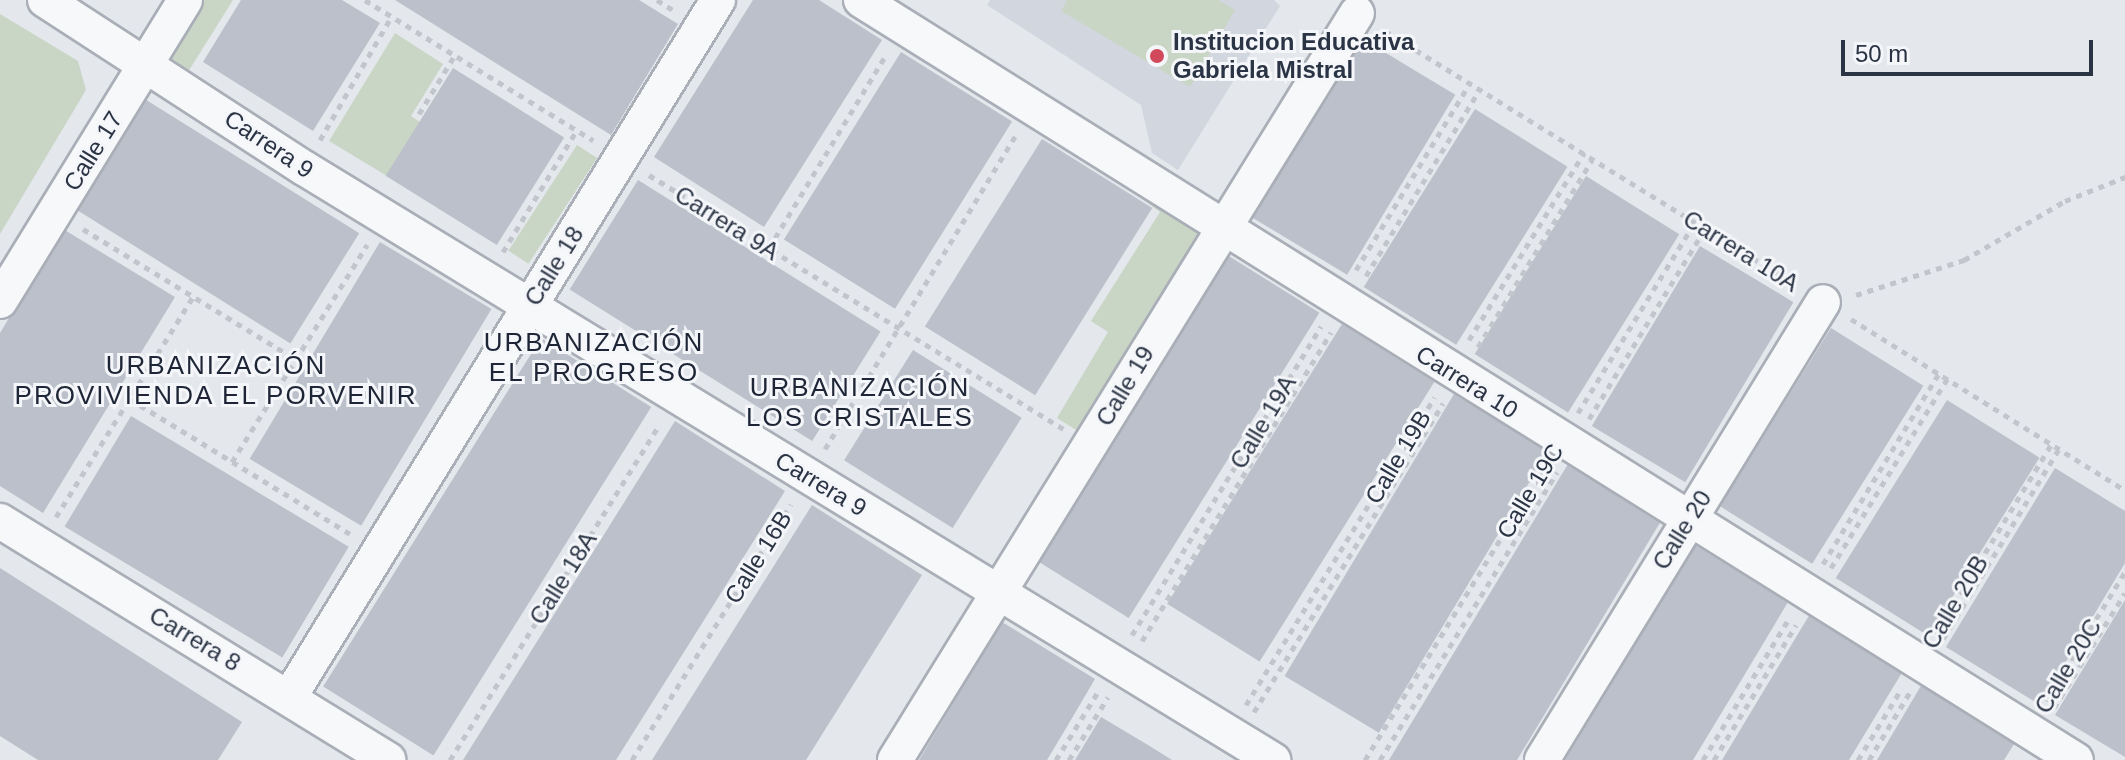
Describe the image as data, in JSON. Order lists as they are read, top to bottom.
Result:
{
  "streets": {
    "street": [
      "Carrera 9",
      "Calle 17",
      "Calle 18",
      "Carrera 10",
      "Calle 19",
      "Calle 20",
      "Carrera 8"
    ],
    "path": [
      "Carrera 9A",
      "Carrera 10A",
      "Calle 19A",
      "Calle 19B",
      "Calle 19C",
      "Calle 16B",
      "Calle 18A",
      "Calle 20B",
      "Calle 20C"
    ]
  },
  "crossings": [
    ["Carrera 9", "Calle 17"],
    ["Carrera 9", "Calle 18"],
    ["Carrera 9", "Calle 19"],
    ["Carrera 9", "Calle 19A"],
    ["Carrera 9", "Calle 19B"],
    ["Carrera 9", "Calle 16B"],
    ["Carrera 9", "Calle 18A"],
    ["Carrera 9A", "Calle 18"],
    ["Carrera 9A", "Calle 19"],
    ["Carrera 9A", "Calle 16B"],
    ["Carrera 10A", "Calle 19"],
    ["Carrera 10A", "Calle 19A"],
    ["Carrera 10A", "Calle 19B"],
    ["Carrera 10A", "Calle 19C"],
    ["Carrera 10A", "Calle 20"],
    ["Carrera 10A", "Calle 20B"],
    ["Calle 18", "Carrera 8"],
    ["Carrera 10", "Calle 19"],
    ["Carrera 10", "Calle 19A"],
    ["Carrera 10", "Calle 19B"],
    ["Carrera 10", "Calle 19C"],
    ["Carrera 10", "Calle 20"],
    ["Carrera 10", "Calle 16B"],
    ["Carrera 10", "Calle 20B"],
    ["Carrera 10", "Calle 20C"]
  ],
  "districts": ["URBANIZACIÓN EL PROGRESO", "URBANIZACIÓN PROVIVIENDA EL PORVENIR", "URBANIZACIÓN LOS CRISTALES"],
  "places": ["Institucion Educativa Gabriela Mistral"],
  "scale_bar": "50 m"
}
